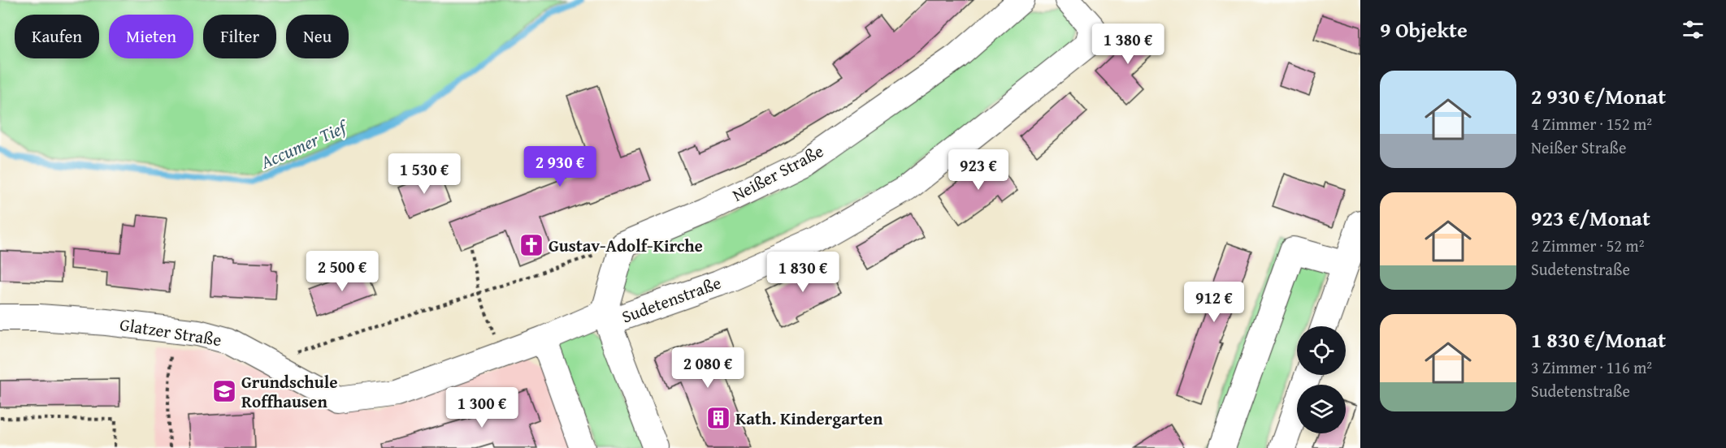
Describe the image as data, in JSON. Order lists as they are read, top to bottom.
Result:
{
  "streets": {
    "street": ["Neißer Straße", "Sudetenstraße", "Glatzer Straße"]
  },
  "crossings": [
    ["Sudetenstraße", "Glatzer Straße"]
  ],
  "water": ["Accumer Tief"],
  "places": {
    "church": ["Gustav-Adolf-Kirche"],
    "school or university": ["Grundschule Roffhausen"],
    "building": ["Kath. Kindergarten"]
  },
  "page": {
    "heading": "9 Objekte",
    "chip": [
      "Kaufen",
      "Mieten",
      "Filter",
      "Neu"
    ],
    "price": [
      "1 380 €",
      "2 930 €",
      "923 €",
      "1 530 €",
      "2 500 €",
      "1 830 €",
      "912 €",
      "2 080 €",
      "1 300 €"
    ],
    "list": [
      {
        "name": "2 930 €/Monat",
        "note": "4 Zimmer · 152 m² · Neißer Straße"
      },
      {
        "name": "923 €/Monat",
        "note": "2 Zimmer · 52 m² · Sudetenstraße"
      },
      {
        "name": "1 830 €/Monat",
        "note": "3 Zimmer · 116 m² · Sudetenstraße"
      }
    ]
  }
}
